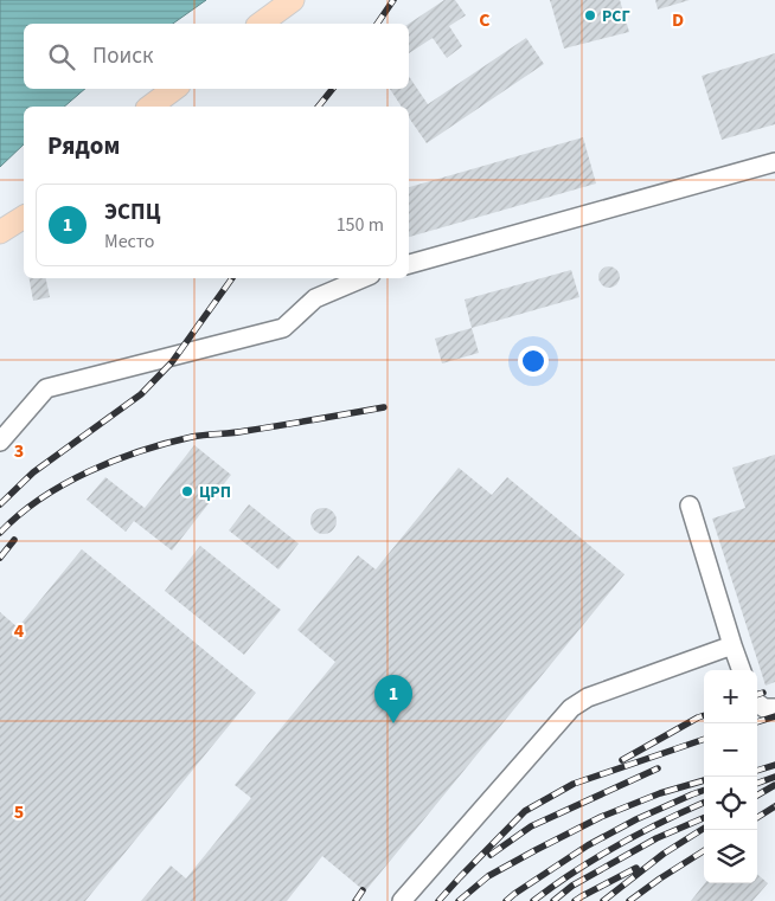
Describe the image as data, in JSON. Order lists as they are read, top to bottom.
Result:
{
  "places": ["РСГ", "ЦРП"],
  "page": {
    "search": "Поиск",
    "heading": "Рядом",
    "list": [
      {
        "mark": "1",
        "name": "ЭСПЦ",
        "note": "Место",
        "value": "150 m"
      }
    ],
    "map_buttons": ["+", "−"],
    "pins": "1"
  },
  "grid": {
    "columns": ["C", "D"],
    "rows": ["3", "4", "5"]
  }
}
